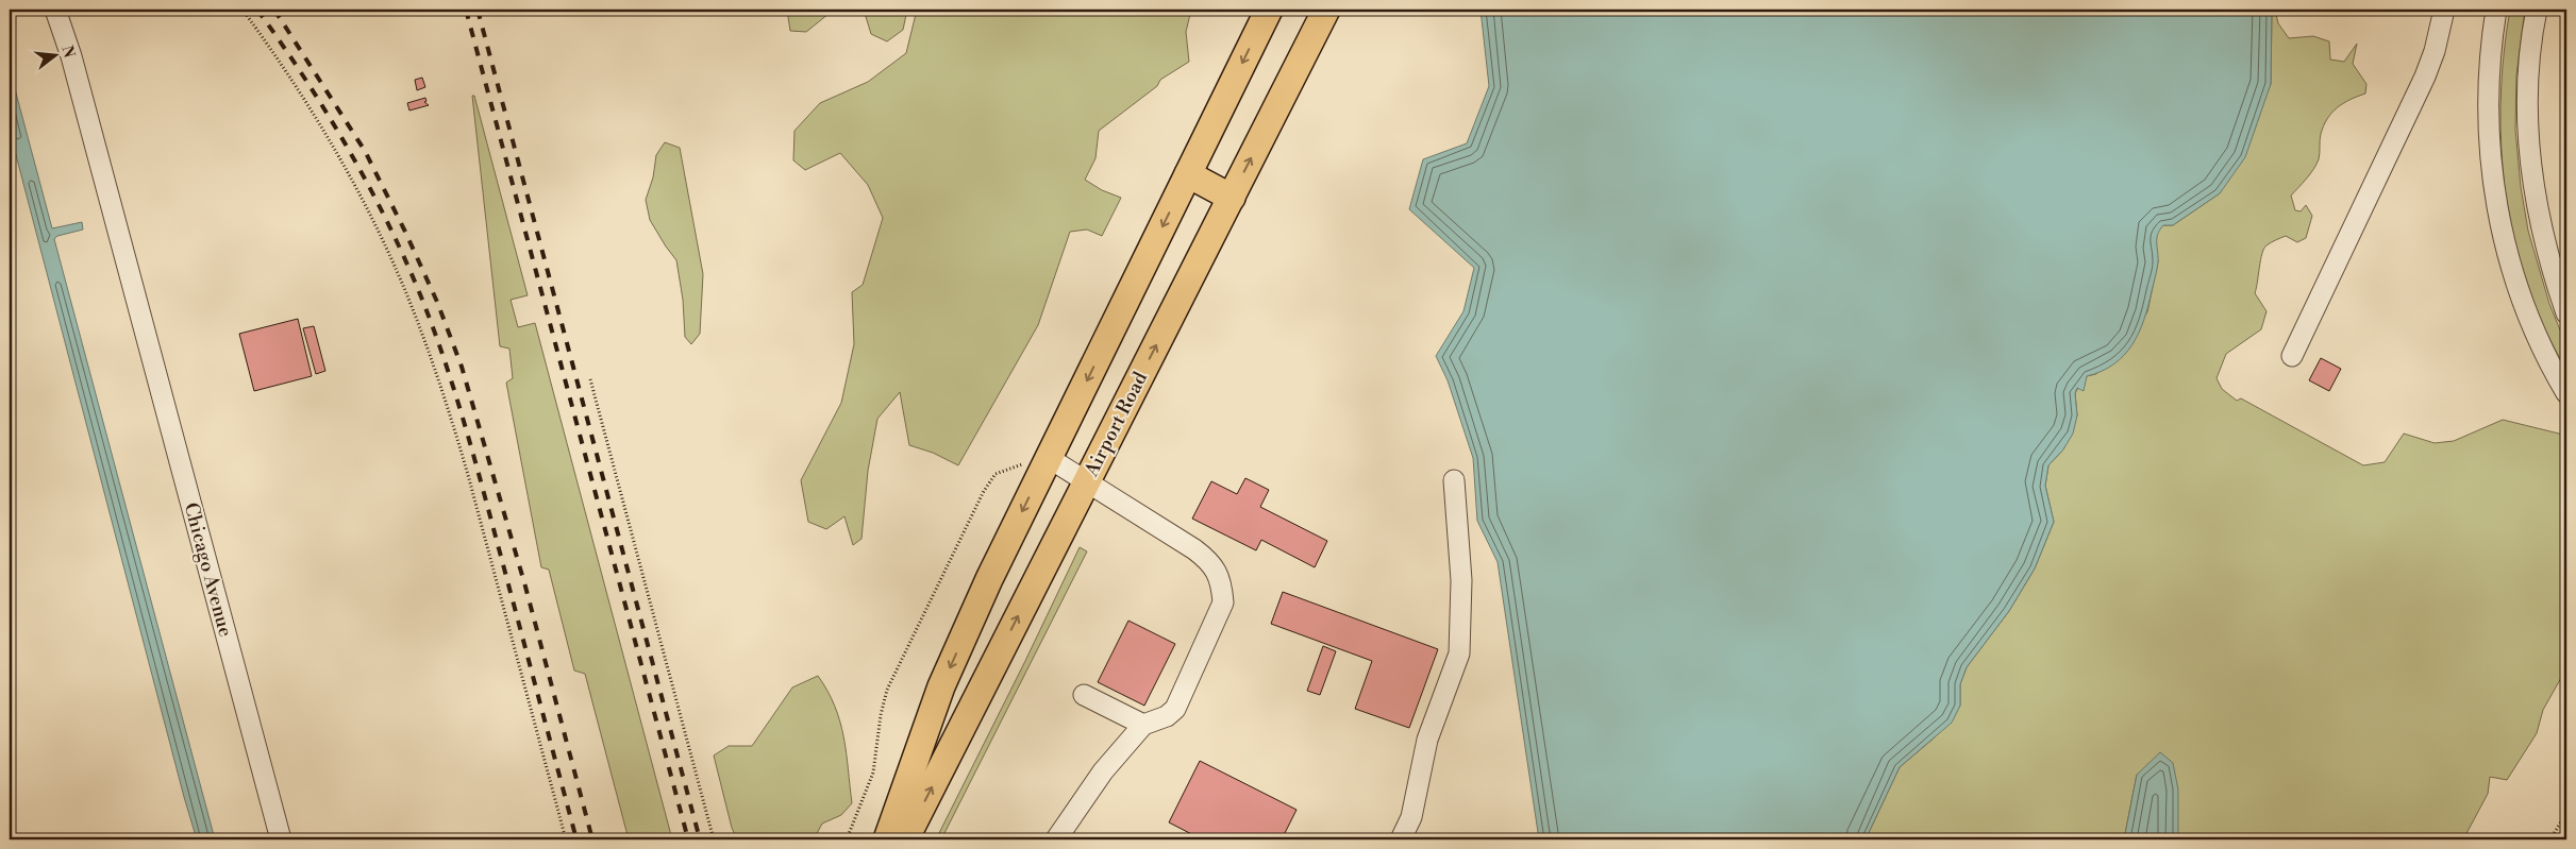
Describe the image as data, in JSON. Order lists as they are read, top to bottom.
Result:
{
  "streets": {
    "main road": ["Airport Road"],
    "street": ["Chicago Avenue"]
  },
  "north": "right"
}
